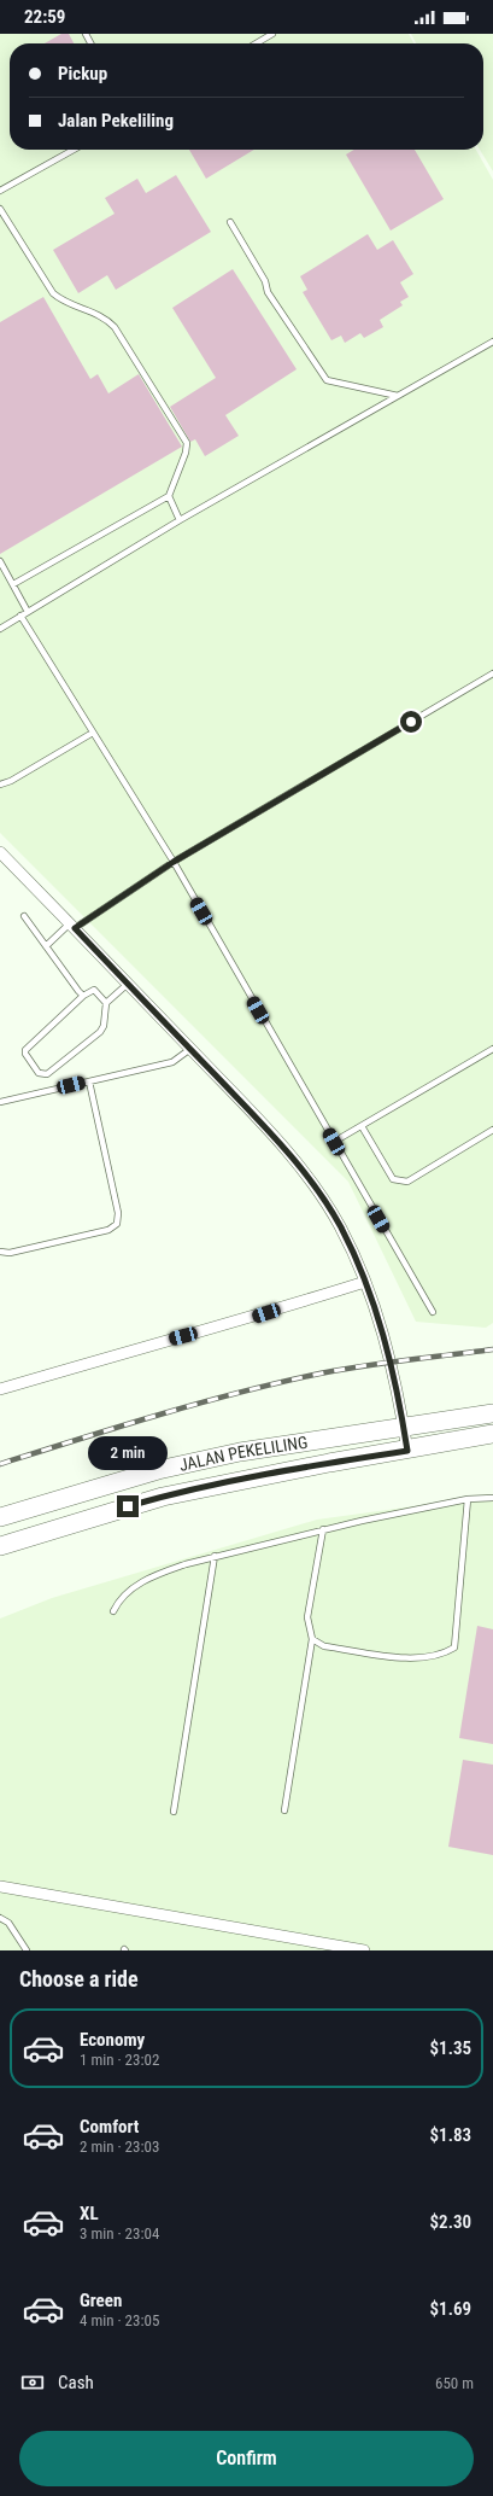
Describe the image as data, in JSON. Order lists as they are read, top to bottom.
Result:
{
  "streets": {
    "main road": ["JALAN PEKELILING"]
  },
  "page": {
    "status": "22:59",
    "banner": ["Pickup", "Jalan Pekeliling"],
    "bubble": "2 min",
    "heading": "Choose a ride",
    "list": [
      {
        "name": "Economy",
        "note": "1 min · 23:02",
        "value": "$1.35"
      },
      {
        "name": "Comfort",
        "note": "2 min · 23:03",
        "value": "$1.83"
      },
      {
        "name": "XL",
        "note": "3 min · 23:04",
        "value": "$2.30"
      },
      {
        "name": "Green",
        "note": "4 min · 23:05",
        "value": "$1.69"
      }
    ],
    "pay": ["Cash", "650 m"],
    "buttons": "Confirm"
  }
}
